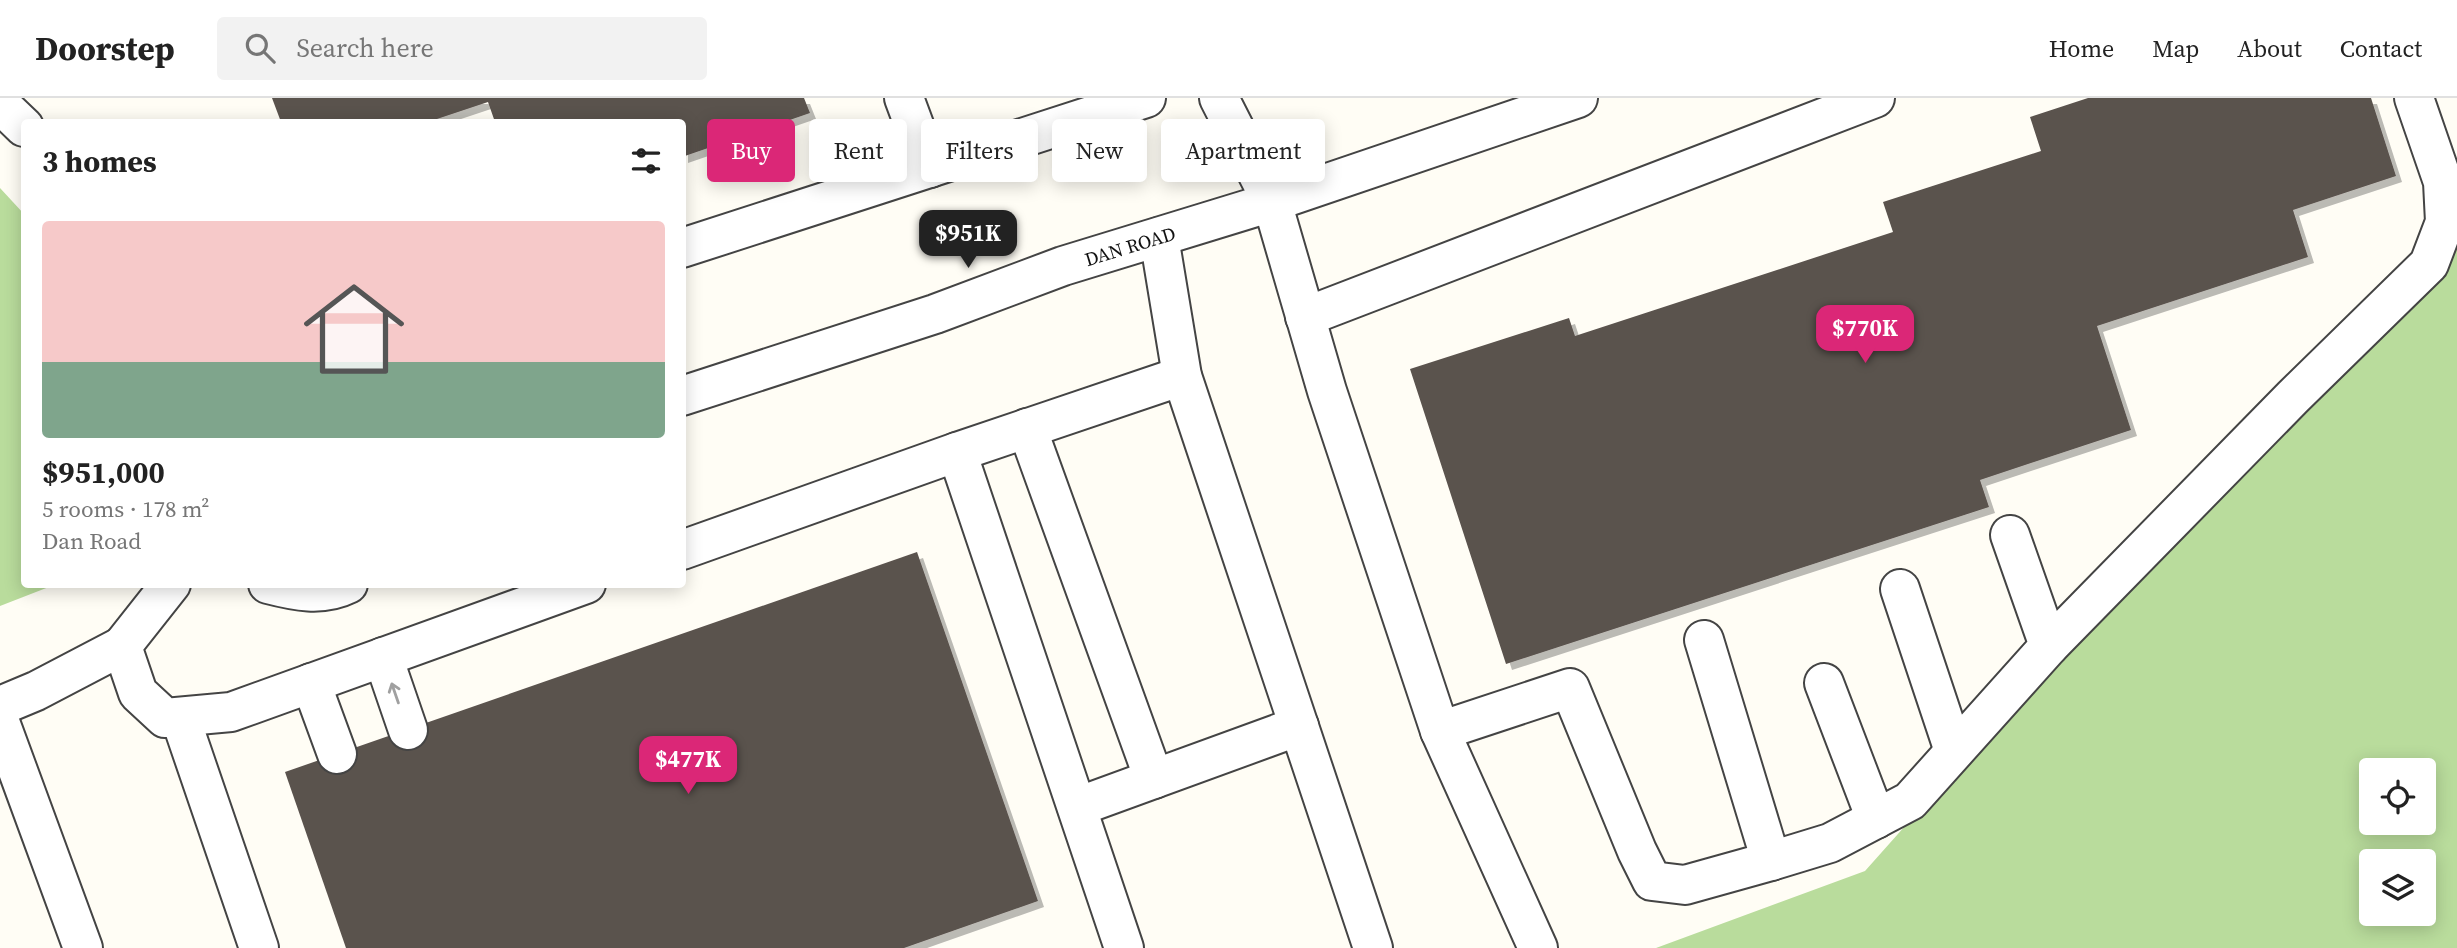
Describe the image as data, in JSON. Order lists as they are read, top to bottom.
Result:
{
  "streets": {
    "street": ["DAN ROAD"]
  },
  "page": {
    "header": "Doorstep",
    "search": "Search here",
    "nav": [
      "Home",
      "Map",
      "About",
      "Contact"
    ],
    "chip": [
      "Buy",
      "Rent",
      "Filters",
      "New",
      "Apartment"
    ],
    "heading": "3 homes",
    "list": [
      {
        "name": "$951,000",
        "note": "5 rooms · 178 m² · Dan Road"
      }
    ],
    "price": ["$951K", "$770K", "$477K"]
  }
}
